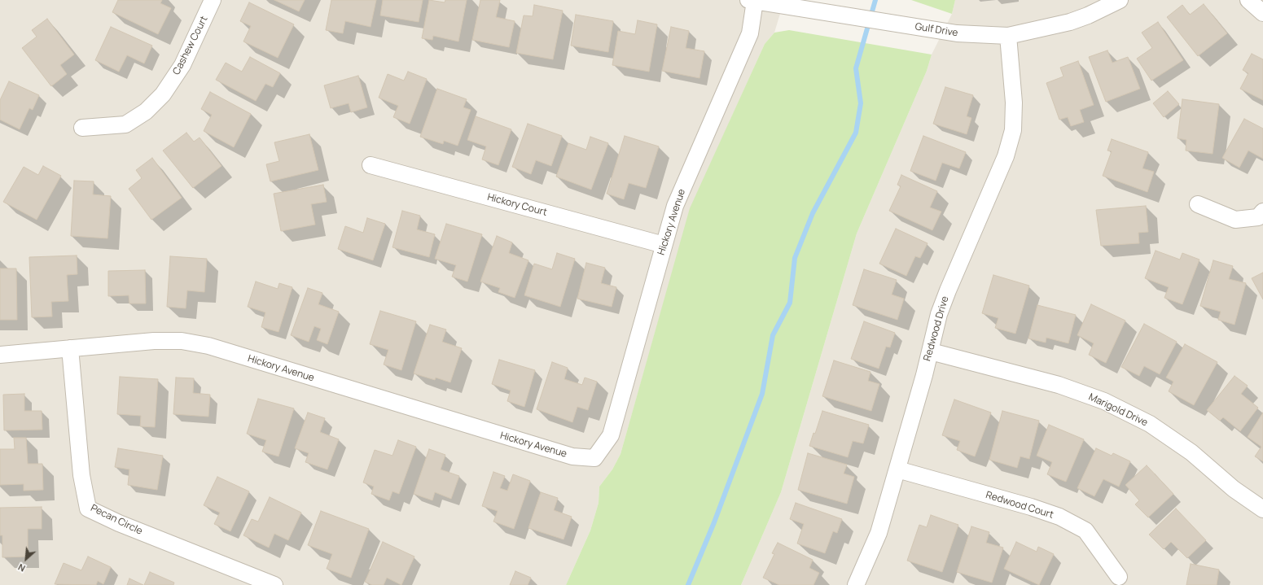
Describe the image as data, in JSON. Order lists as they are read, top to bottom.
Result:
{
  "streets": {
    "street": [
      "Gulf Drive",
      "Cashew Court",
      "Hickory Court",
      "Hickory Avenue",
      "Redwood Drive",
      "Marigold Drive",
      "Redwood Court",
      "Pecan Circle"
    ]
  },
  "crossings": [
    ["Gulf Drive", "Hickory Avenue"],
    ["Gulf Drive", "Redwood Drive"],
    ["Hickory Court", "Hickory Avenue"],
    ["Hickory Avenue", "Pecan Circle"],
    ["Redwood Drive", "Marigold Drive"],
    ["Redwood Drive", "Redwood Court"]
  ],
  "north": "bottom left"
}
